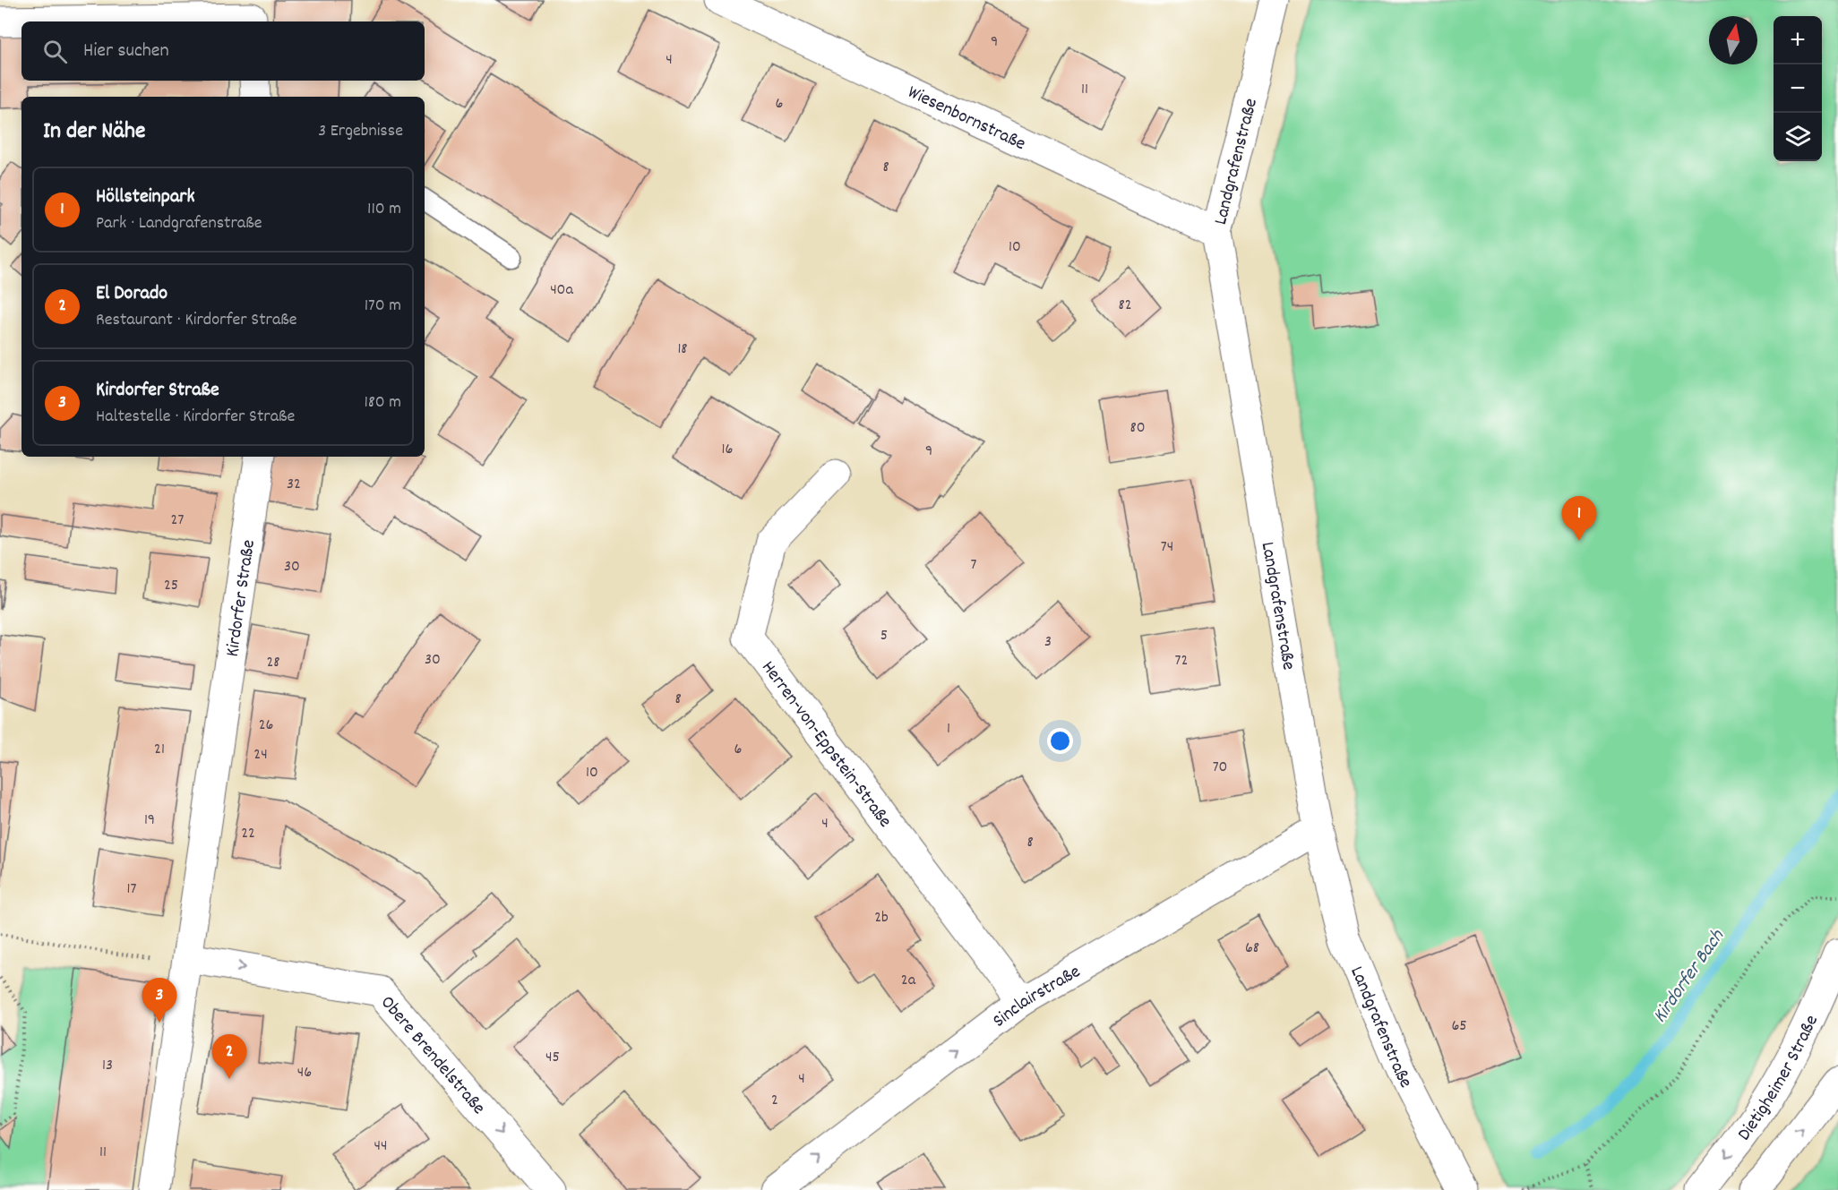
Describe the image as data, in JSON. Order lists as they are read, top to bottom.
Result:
{
  "streets": {
    "street": [
      "Wiesenbornstraße",
      "Landgrafenstraße",
      "Kirdorfer Straße",
      "Herren-von-Eppstein-Straße",
      "Sinclairstraße",
      "Obere Brendelstraße",
      "Dietigheimer Straße"
    ]
  },
  "crossings": [
    ["Wiesenbornstraße", "Landgrafenstraße"],
    ["Landgrafenstraße", "Sinclairstraße"],
    ["Kirdorfer Straße", "Obere Brendelstraße"],
    ["Herren-von-Eppstein-Straße", "Sinclairstraße"]
  ],
  "one_way": ["Sinclairstraße", "Obere Brendelstraße"],
  "water": ["Kirdorfer Bach"],
  "house_numbers": [
    "9",
    "4",
    "11",
    "6",
    "8",
    "10",
    "40a",
    "82",
    "18",
    "80",
    "16",
    "9",
    "32",
    "27",
    "74",
    "7",
    "30",
    "25",
    "5",
    "3",
    "30",
    "72",
    "28",
    "8",
    "26",
    "1",
    "21",
    "6",
    "24",
    "70",
    "10",
    "19",
    "4",
    "22",
    "8",
    "17",
    "2b",
    "68",
    "2a",
    "65",
    "45",
    "13",
    "46",
    "4",
    "2",
    "44",
    "11"
  ],
  "north": "top",
  "page": {
    "map_buttons": ["+", "−"],
    "search": "Hier suchen",
    "heading": ["In der Nähe", "3 Ergebnisse"],
    "list": [
      {
        "mark": "1",
        "name": "Höllsteinpark",
        "note": "Park · Landgrafenstraße",
        "value": "110 m"
      },
      {
        "mark": "2",
        "name": "El Dorado",
        "note": "Restaurant · Kirdorfer Straße",
        "value": "170 m"
      },
      {
        "mark": "3",
        "name": "Kirdorfer Straße",
        "note": "Haltestelle · Kirdorfer Straße",
        "value": "180 m"
      }
    ],
    "pins": ["1", "3", "2"]
  }
}
